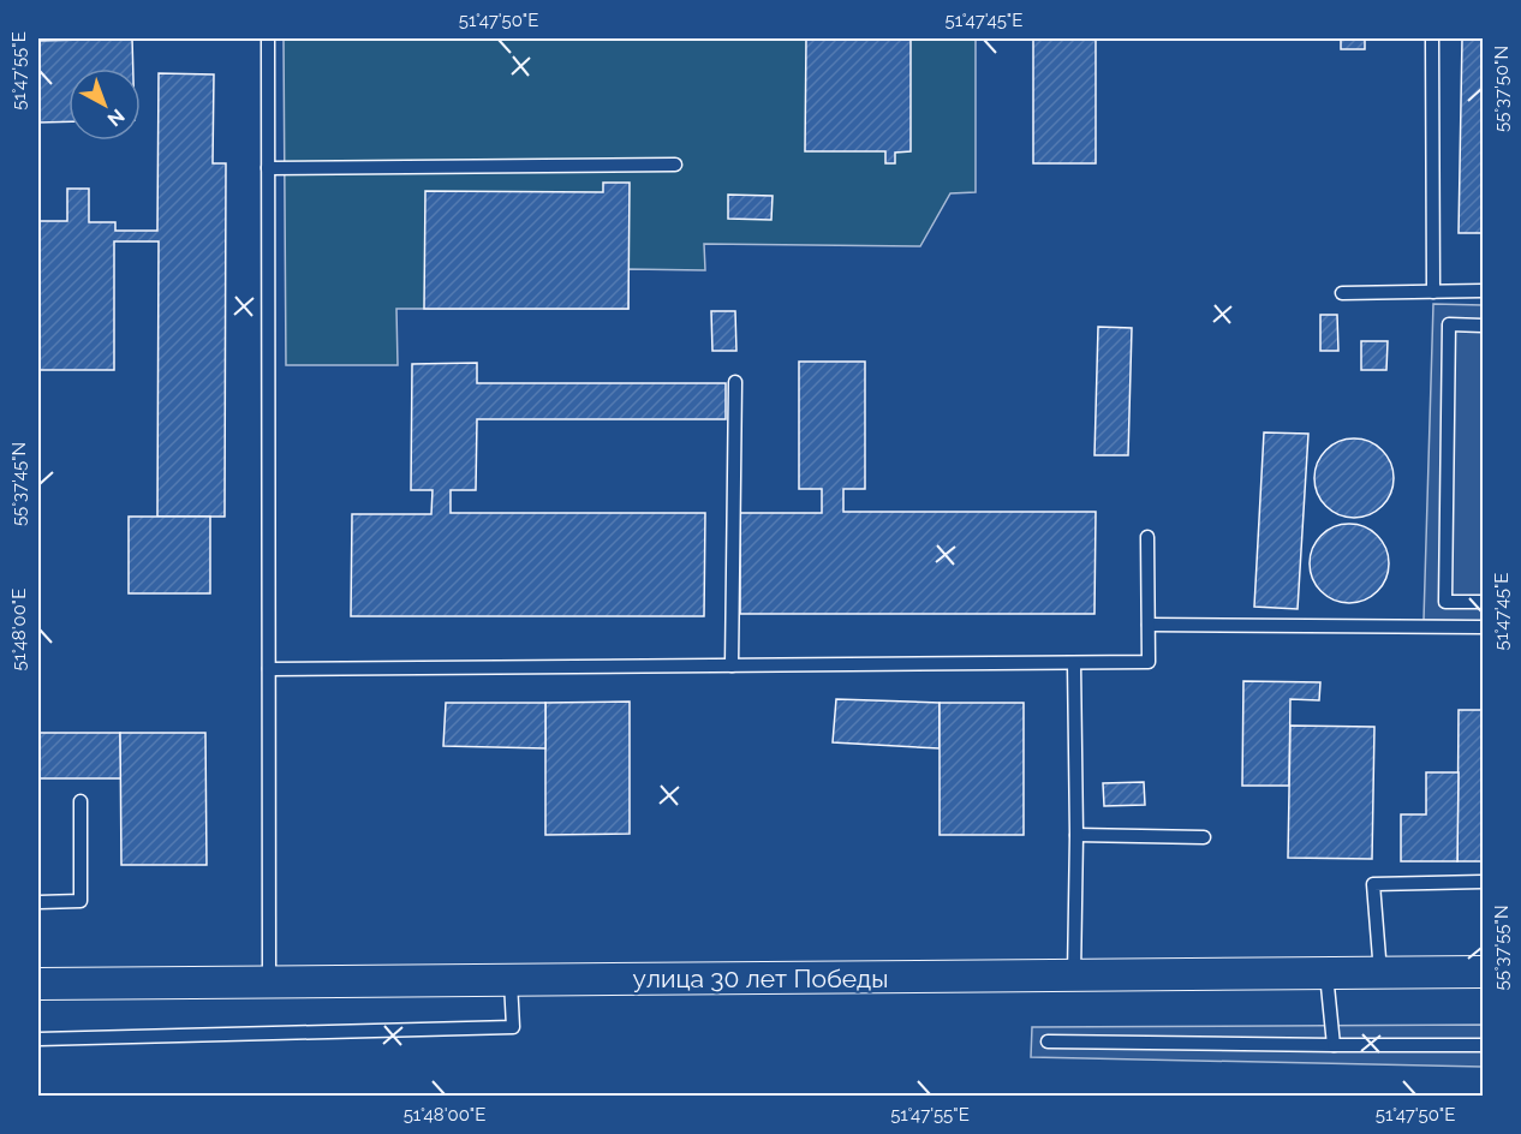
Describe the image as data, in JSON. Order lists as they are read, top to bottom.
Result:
{
  "streets": {
    "street": ["улица 30 лет Победы"]
  },
  "north": "bottom right",
  "coordinates": [
    "51°47'50\"E",
    "51°47'45\"E",
    "51°47'55\"E",
    "55°37'50\"N",
    "55°37'45\"N",
    "51°48'00\"E",
    "55°37'55\"N"
  ]
}
